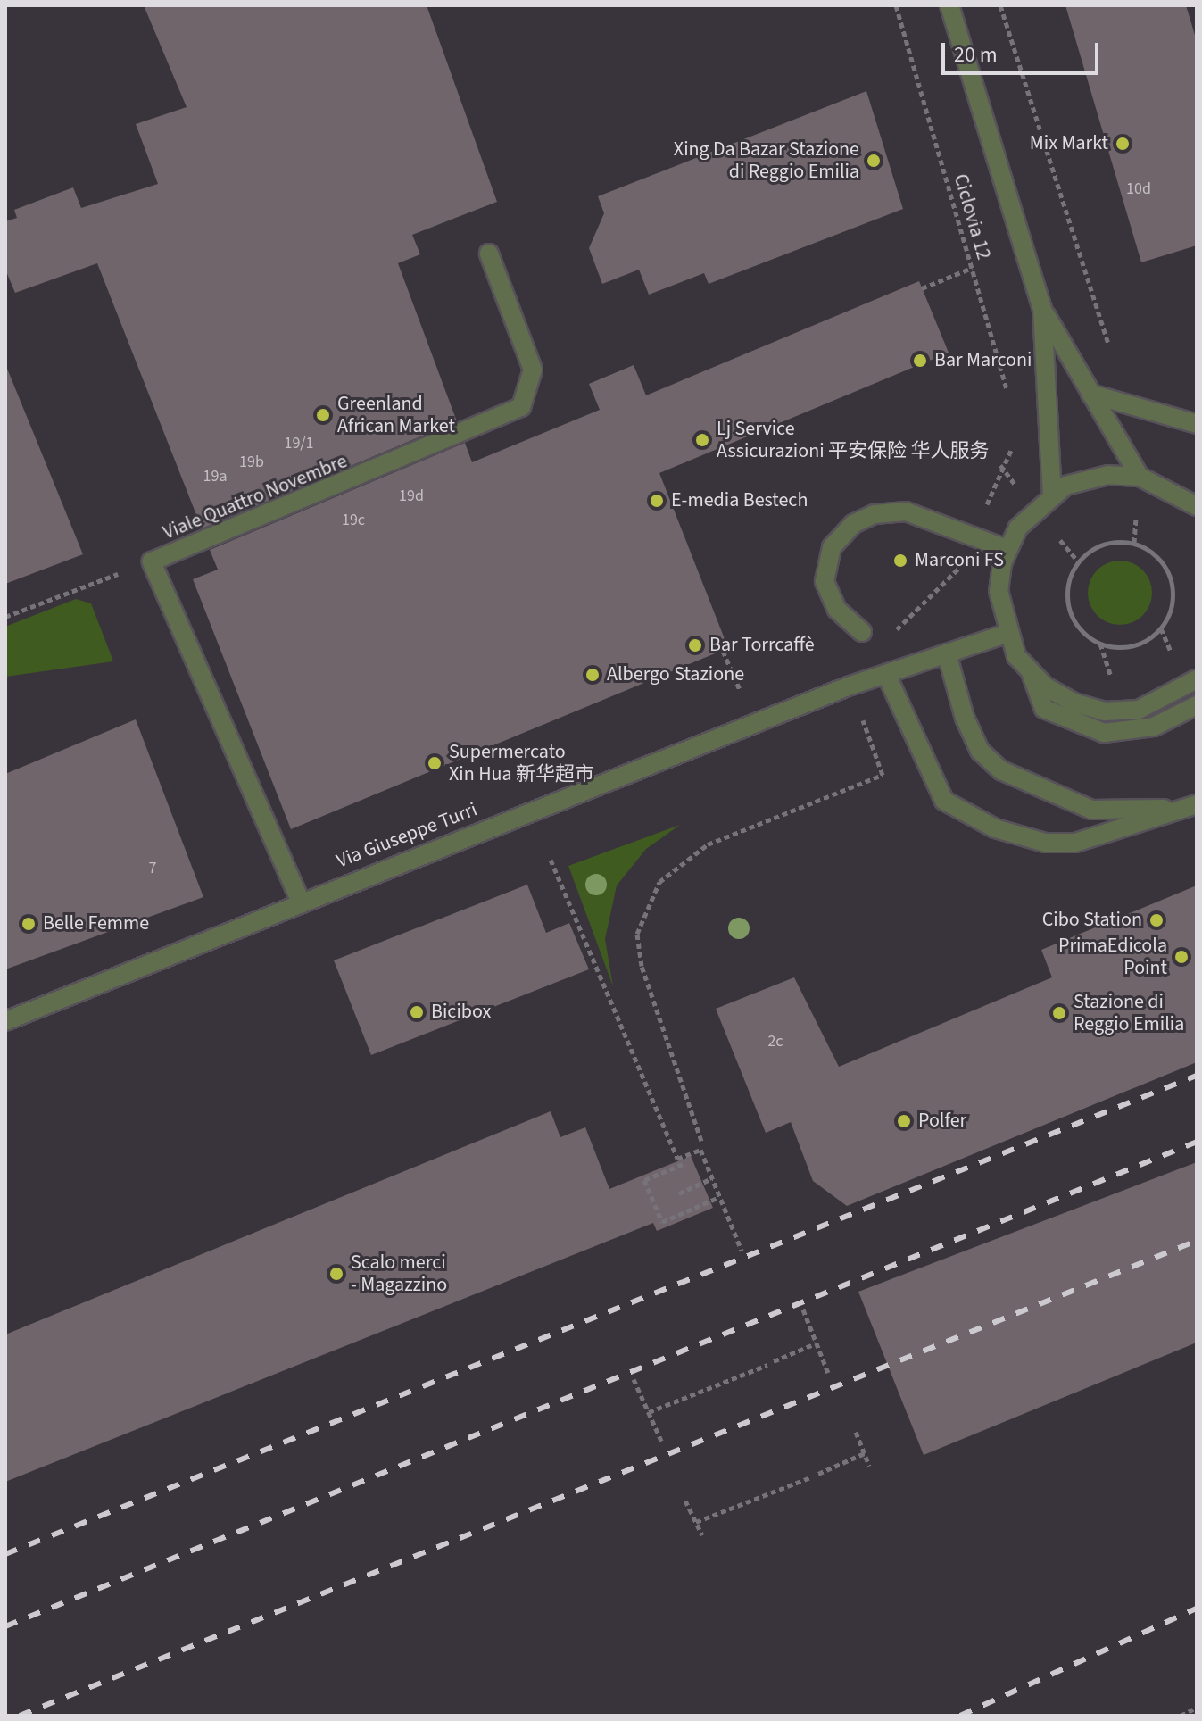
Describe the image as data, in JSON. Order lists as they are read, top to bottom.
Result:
{
  "streets": {
    "street": ["Viale Quattro Novembre", "Via Giuseppe Turri"],
    "path": ["Ciclovia 12"]
  },
  "crossings": [
    ["Viale Quattro Novembre", "Via Giuseppe Turri"]
  ],
  "places": [
    "Mix Markt",
    "Xing Da Bazar Stazione di Reggio Emilia",
    "Bar Marconi",
    "Greenland African Market",
    "Lj Service Assicurazioni 平安保险 华人服务",
    "E-media Bestech",
    "Marconi FS",
    "Bar Torrcaffè",
    "Albergo Stazione",
    "Supermercato Xin Hua 新华超市",
    "Cibo Station",
    "Belle Femme",
    "PrimaEdicola Point",
    "Bicibox",
    "Stazione di Reggio Emilia",
    "Polfer",
    "Scalo merci - Magazzino"
  ],
  "house_numbers": [
    "10d",
    "19/1",
    "19b",
    "19a",
    "19d",
    "19c",
    "7",
    "2c"
  ],
  "scale_bar": "20 m"
}
